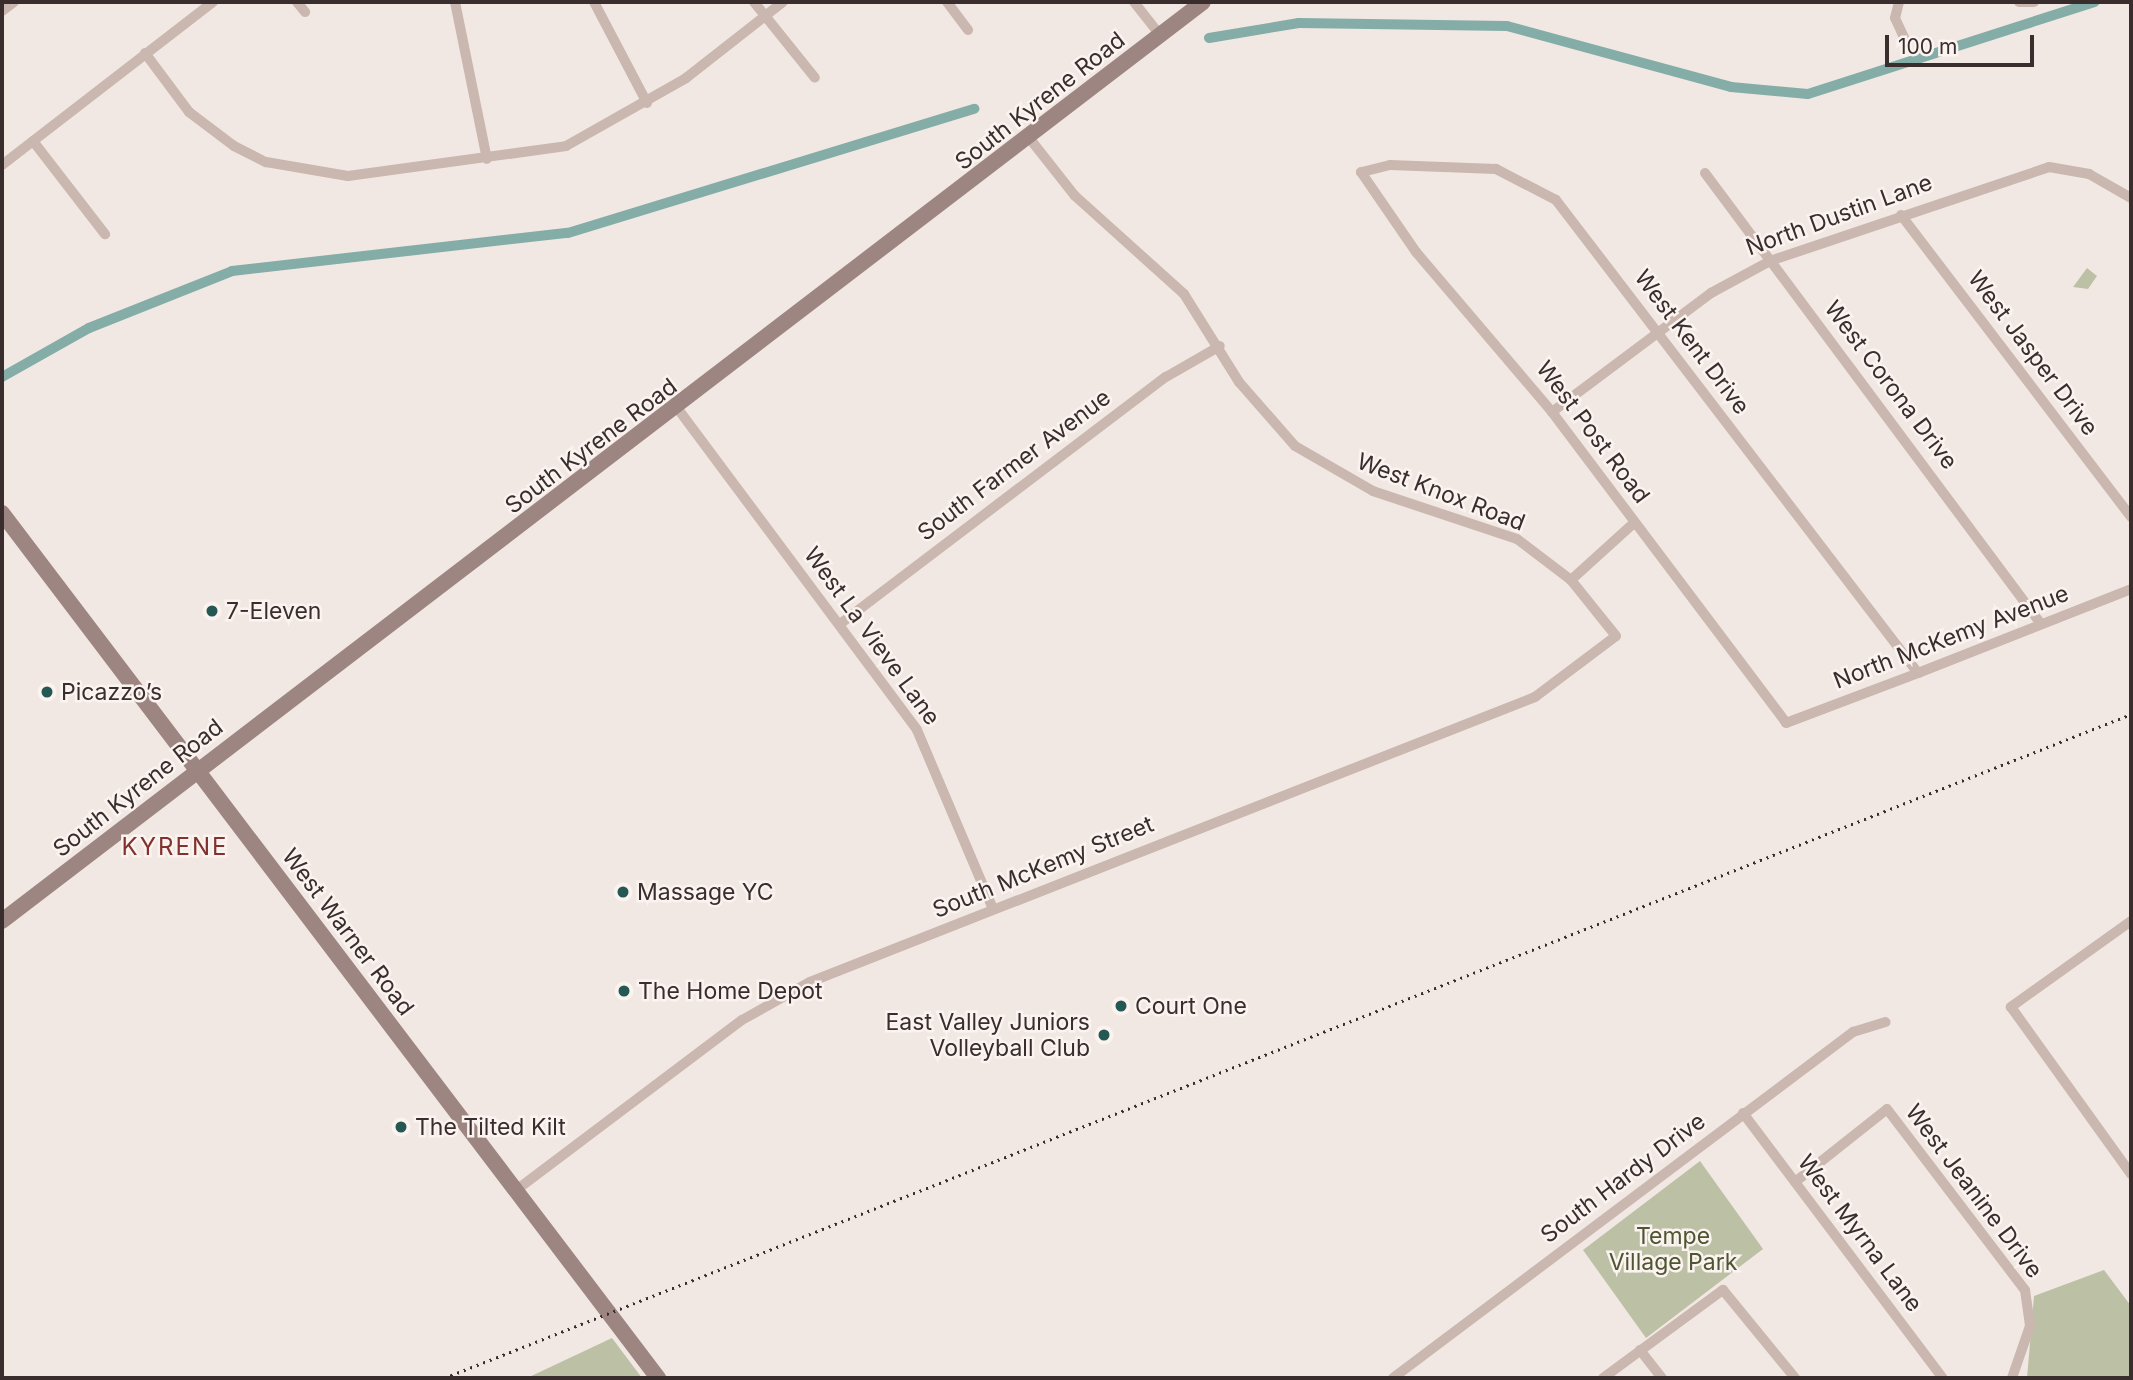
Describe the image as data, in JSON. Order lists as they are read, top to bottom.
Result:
{
  "streets": {
    "main road": ["South Kyrene Road", "West Warner Road"],
    "street": [
      "North Dustin Lane",
      "West Kent Drive",
      "West Jasper Drive",
      "West Corona Drive",
      "West Post Road",
      "South Farmer Avenue",
      "West Knox Road",
      "West La Vieve Lane",
      "North McKemy Avenue",
      "South McKemy Street",
      "South Hardy Drive",
      "West Jeanine Drive",
      "West Myrna Lane"
    ]
  },
  "crossings": [
    ["South Kyrene Road", "West Knox Road"],
    ["South Kyrene Road", "West La Vieve Lane"],
    ["South Kyrene Road", "West Warner Road"],
    ["North Dustin Lane", "West Kent Drive"],
    ["North Dustin Lane", "West Jasper Drive"],
    ["North Dustin Lane", "West Corona Drive"],
    ["North Dustin Lane", "West Post Road"],
    ["West Kent Drive", "West Post Road"],
    ["West Kent Drive", "North McKemy Avenue"],
    ["West Corona Drive", "North McKemy Avenue"],
    ["West Post Road", "North McKemy Avenue"],
    ["South Farmer Avenue", "West Knox Road"],
    ["South Farmer Avenue", "West La Vieve Lane"],
    ["West Knox Road", "South McKemy Street"],
    ["West La Vieve Lane", "South McKemy Street"],
    ["South McKemy Street", "West Warner Road"],
    ["South Hardy Drive", "West Myrna Lane"],
    ["West Jeanine Drive", "West Myrna Lane"]
  ],
  "districts": ["KYRENE"],
  "parks": ["Tempe Village Park"],
  "places": [
    "7-Eleven",
    "Picazzo’s",
    "Massage YC",
    "The Home Depot",
    "Court One",
    "East Valley Juniors Volleyball Club",
    "The Tilted Kilt"
  ],
  "scale_bar": "100 m"
}
